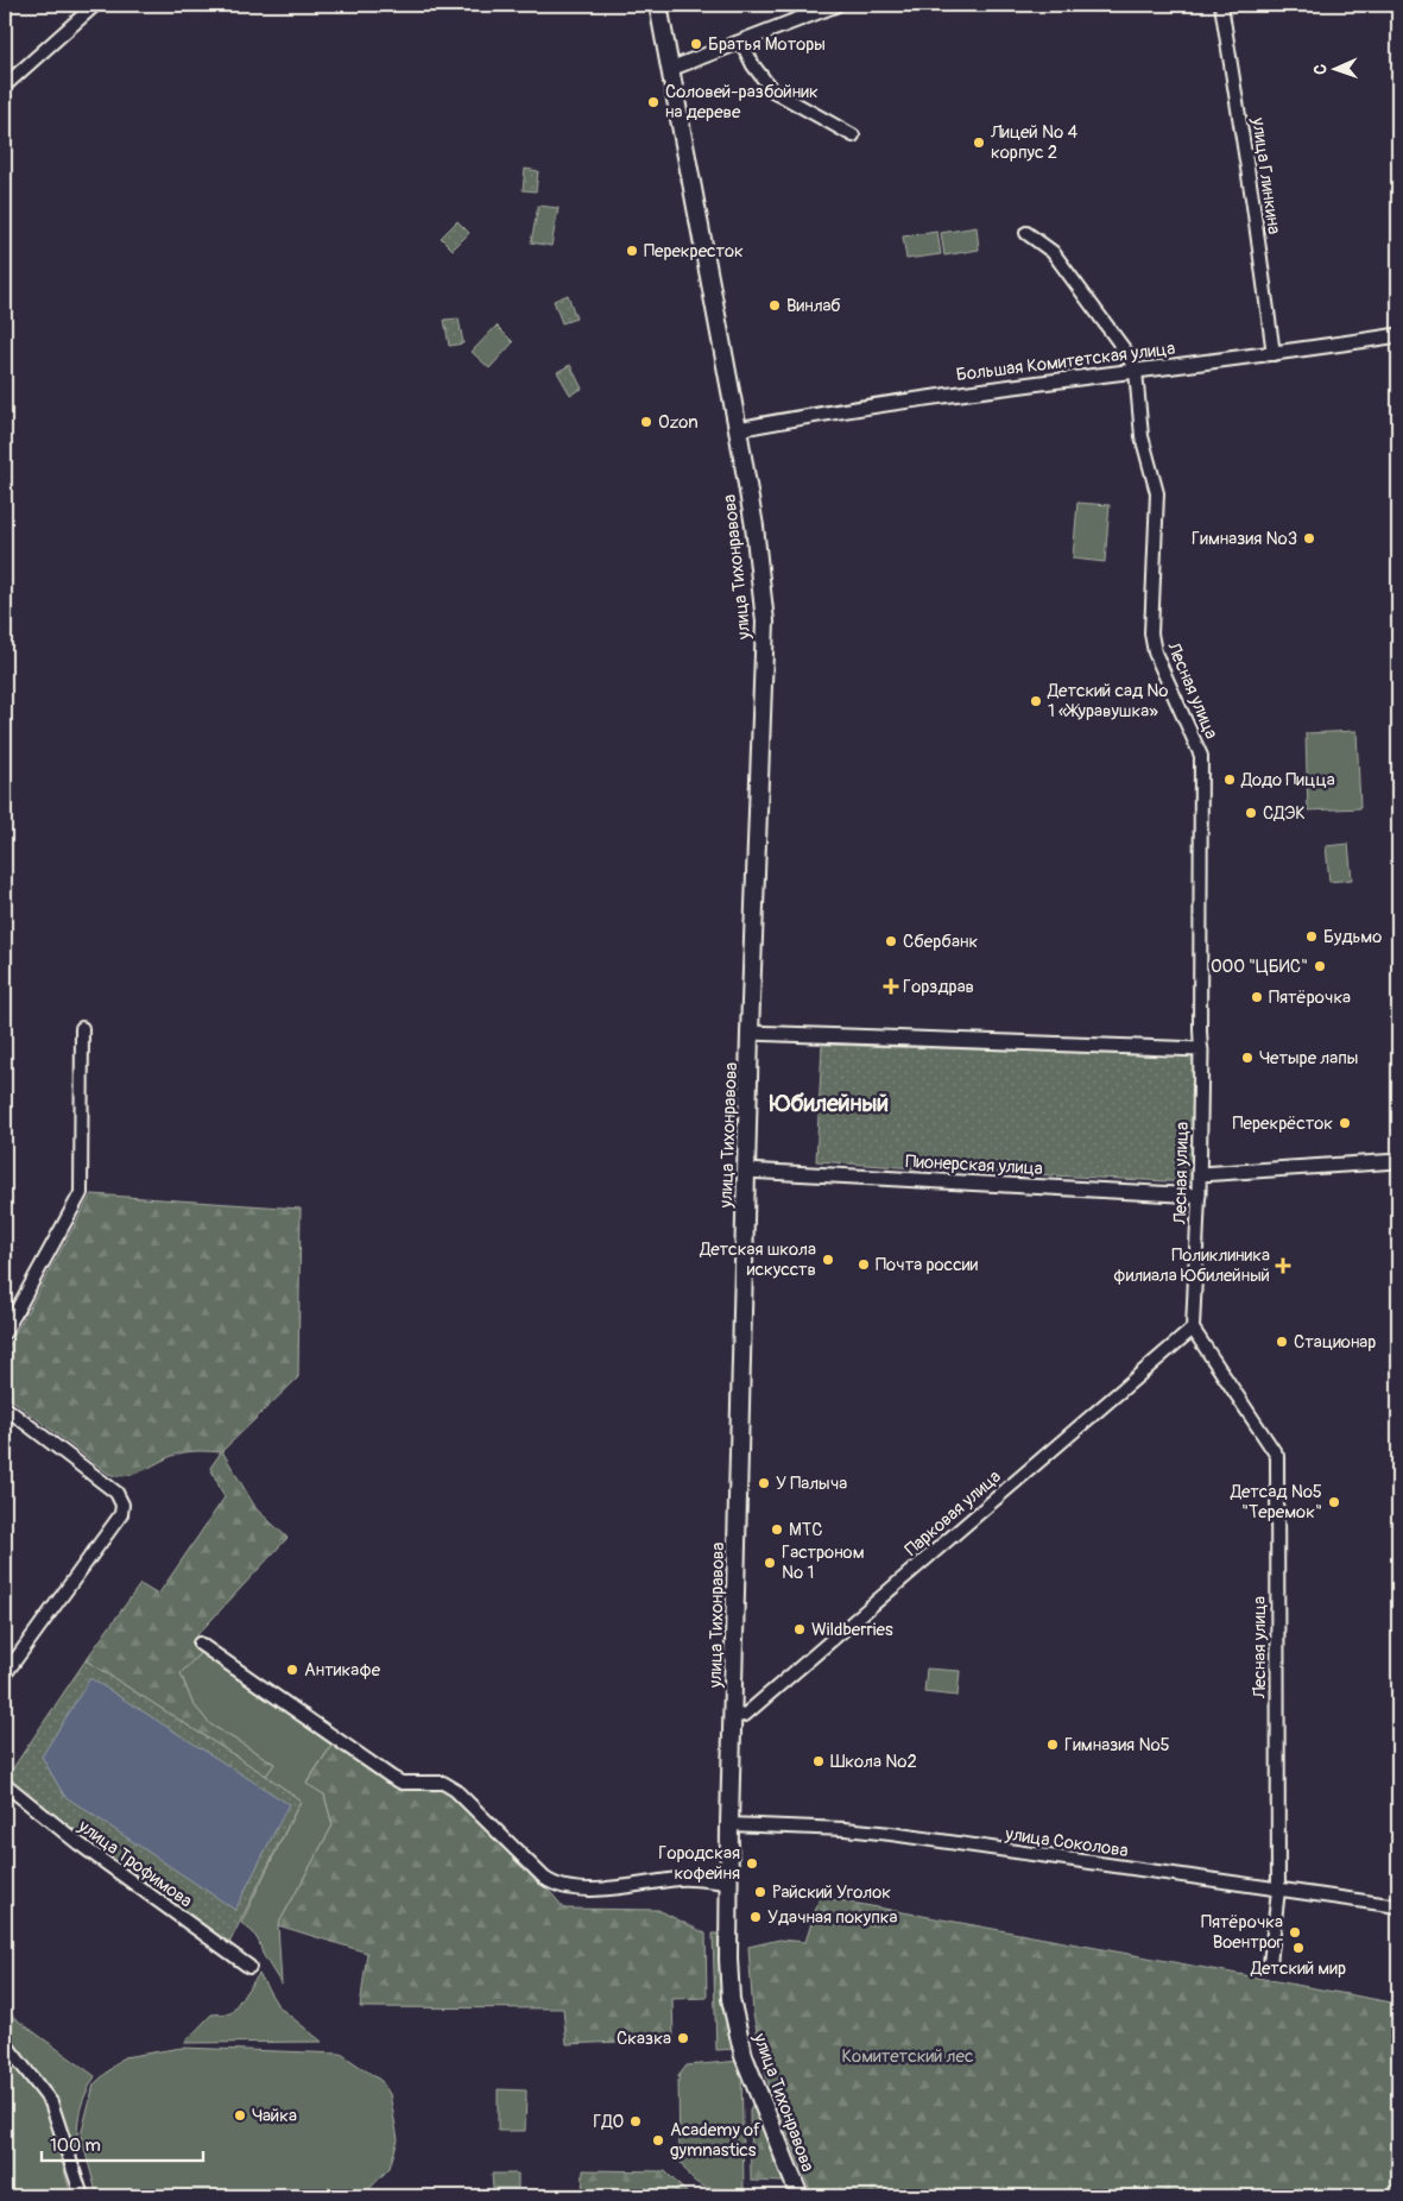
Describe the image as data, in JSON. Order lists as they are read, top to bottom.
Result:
{
  "streets": {
    "main road": ["улица Тихонравова"],
    "street": [
      "улица Глинкина",
      "Большая Комитетская улица",
      "Лесная улица",
      "Пионерская улица",
      "Парковая улица",
      "улица Соколова",
      "улица Трофимова"
    ]
  },
  "crossings": [
    ["улица Глинкина", "Большая Комитетская улица"],
    ["Большая Комитетская улица", "улица Тихонравова"],
    ["Большая Комитетская улица", "Лесная улица"],
    ["улица Тихонравова", "Пионерская улица"],
    ["улица Тихонравова", "Парковая улица"],
    ["улица Тихонравова", "улица Соколова"],
    ["Лесная улица", "Пионерская улица"],
    ["Лесная улица", "Парковая улица"],
    ["Лесная улица", "улица Соколова"]
  ],
  "districts": ["Юбилейный"],
  "parks": ["Комитетский лес"],
  "places": {
    "other": [
      "Братья Моторы",
      "Соловей-разбойник на дереве",
      "Лицей № 4 корпус 2",
      "Перекресток",
      "Винлаб",
      "Ozon",
      "Гимназия №3",
      "Детский сад № 1 «Журавушка»",
      "Додо Пицца",
      "СДЭК",
      "Будьмо",
      "Сбербанк",
      "ООО \"ЦБИС\"",
      "Пятёрочка",
      "Четыре лапы",
      "Перекрёсток",
      "Детская школа искусств",
      "Почта россии",
      "Стационар",
      "У Палыча",
      "Детсад №5 \"Теремок\"",
      "МТС",
      "Гастроном № 1",
      "Wildberries",
      "Антикафе",
      "Гимназия №5",
      "Школа №2",
      "Городская кофейня",
      "Райский Уголок",
      "Удачная покупка",
      "Пятёрочка Воентрог",
      "Детский мир",
      "Сказка",
      "Чайка",
      "ГДО",
      "Academy of gymnastics"
    ],
    "health": ["Горздрав", "Поликлиника филиала Юбилейный"]
  },
  "scale_bar": "100 m",
  "north": "left"
}
